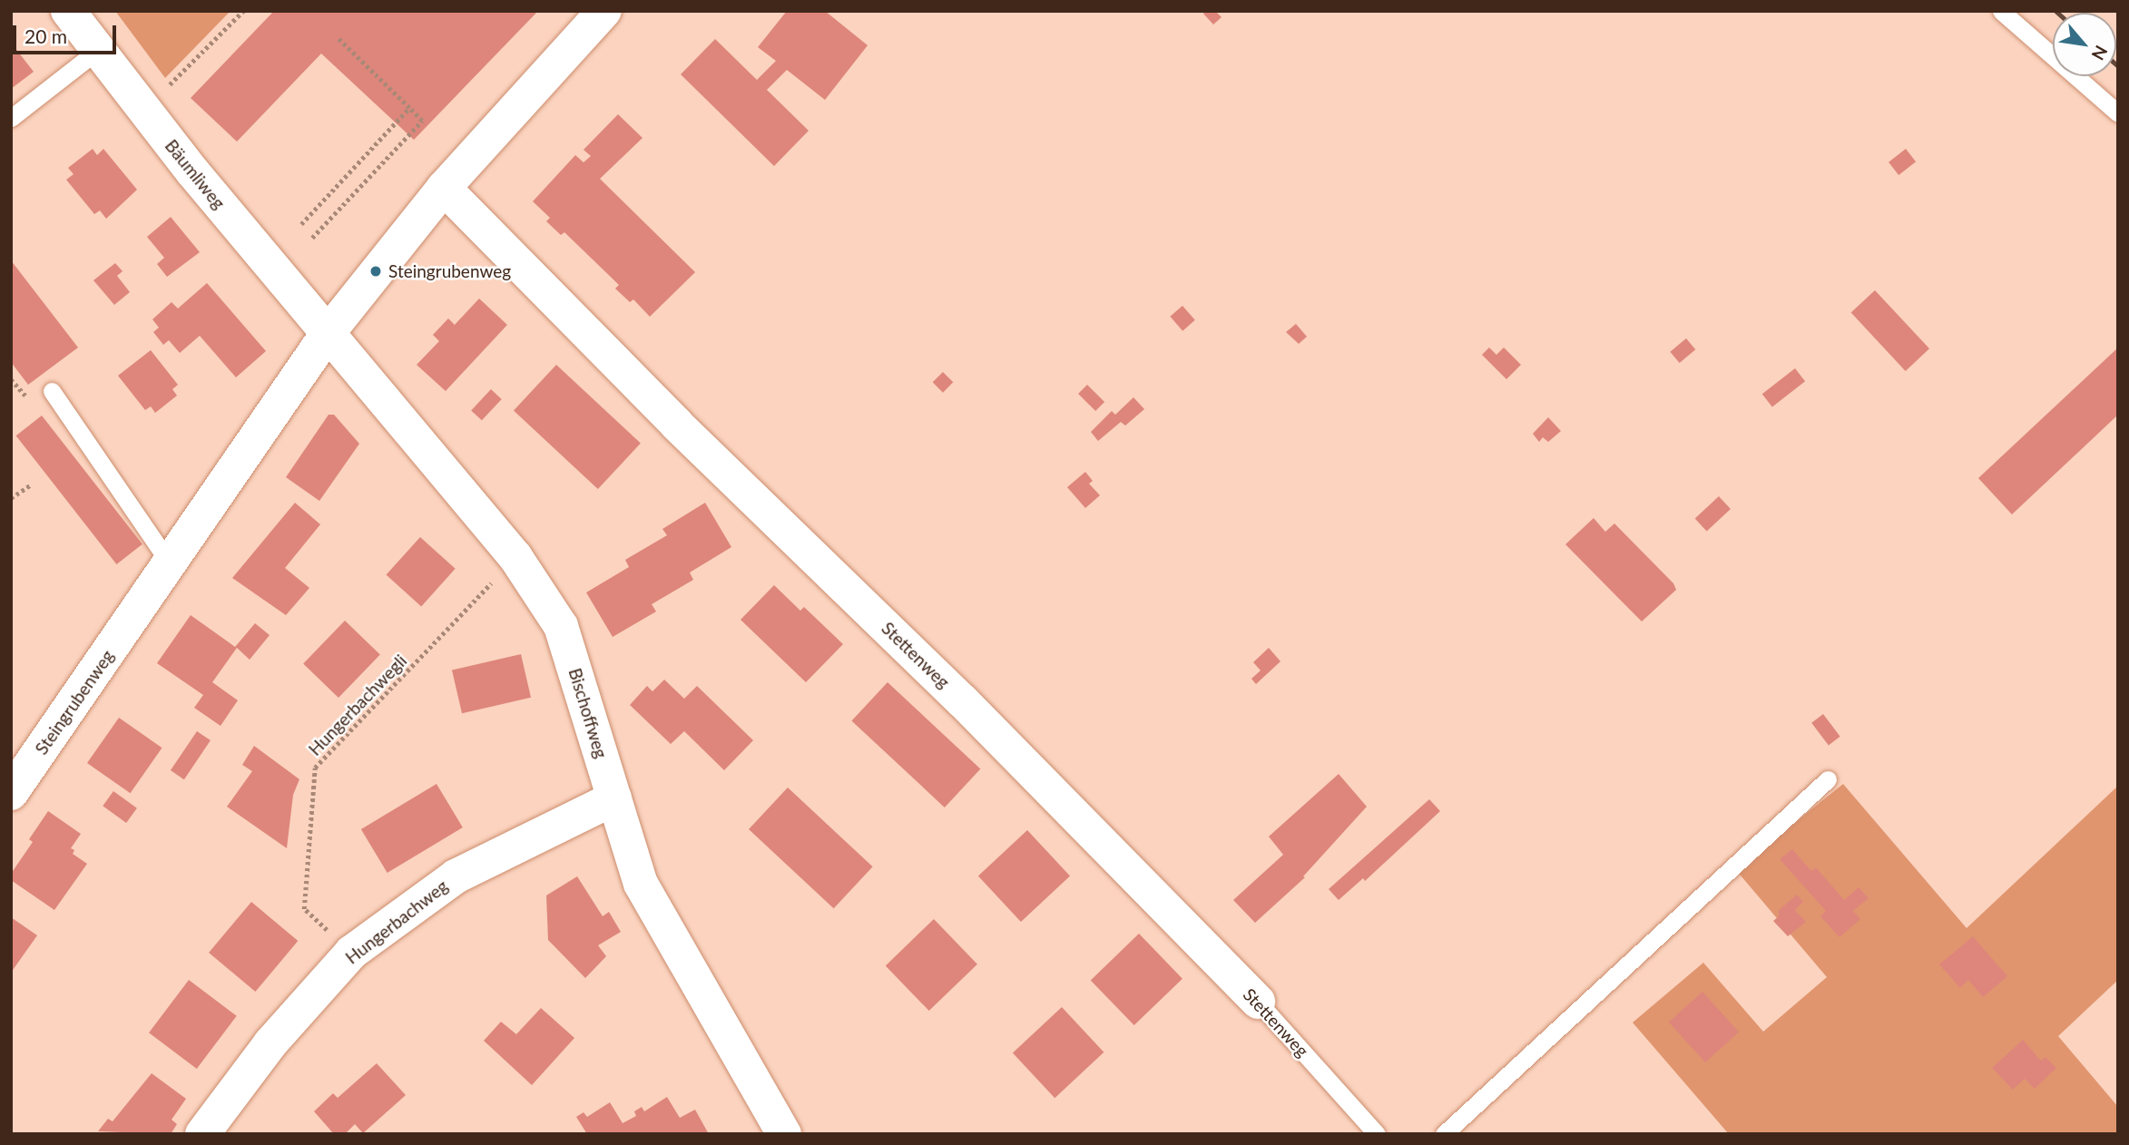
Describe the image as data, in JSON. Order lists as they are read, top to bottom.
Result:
{
  "streets": {
    "street": [
      "Bäumliweg",
      "Stettenweg",
      "Steingrubenweg",
      "Bischoffweg",
      "Hungerbachweg"
    ],
    "path": ["Hungerbachwegli"]
  },
  "crossings": [
    ["Bäumliweg", "Steingrubenweg"],
    ["Bäumliweg", "Bischoffweg"],
    ["Stettenweg", "Steingrubenweg"],
    ["Steingrubenweg", "Bischoffweg"],
    ["Hungerbachwegli", "Bischoffweg"],
    ["Bischoffweg", "Hungerbachweg"]
  ],
  "places": ["Steingrubenweg"],
  "scale_bar": "20 m",
  "north": "bottom right"
}
